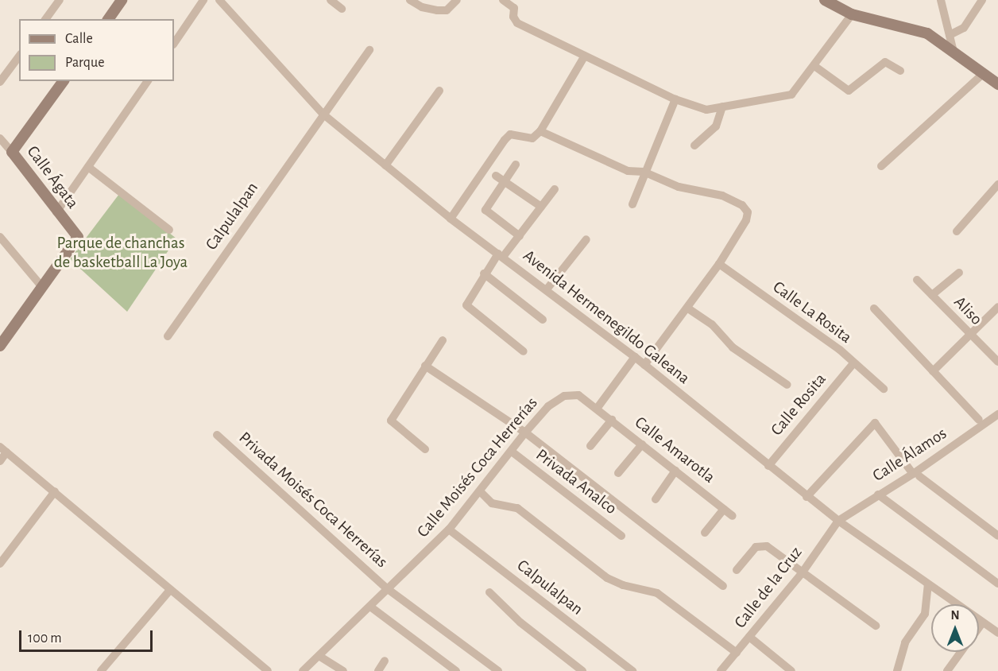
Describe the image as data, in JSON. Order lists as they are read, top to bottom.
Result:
{
  "streets": {
    "street": [
      "Calle Ágata",
      "Calpulalpan",
      "Aliso",
      "Calle La Rosita",
      "Avenida Hermenegildo Galeana",
      "Calle Rosita",
      "Calle Amarotla",
      "Calle Álamos",
      "Calle Moisés Coca Herrerías",
      "Privada Analco",
      "Privada Moisés Coca Herrerías",
      "Calle de la Cruz"
    ]
  },
  "crossings": [
    ["Calpulalpan", "Avenida Hermenegildo Galeana"],
    ["Calpulalpan", "Calle Moisés Coca Herrerías"],
    ["Calle La Rosita", "Calle Rosita"],
    ["Avenida Hermenegildo Galeana", "Calle Rosita"],
    ["Avenida Hermenegildo Galeana", "Calle Álamos"],
    ["Avenida Hermenegildo Galeana", "Calle de la Cruz"],
    ["Calle Amarotla", "Calle Moisés Coca Herrerías"],
    ["Calle Álamos", "Calle de la Cruz"],
    ["Calle Moisés Coca Herrerías", "Privada Analco"],
    ["Calle Moisés Coca Herrerías", "Privada Moisés Coca Herrerías"]
  ],
  "parks": ["Parque de chanchas de basketball La Joya"],
  "legend": ["Calle", "Parque"],
  "scale_bar": "100 m",
  "north": "top"
}
